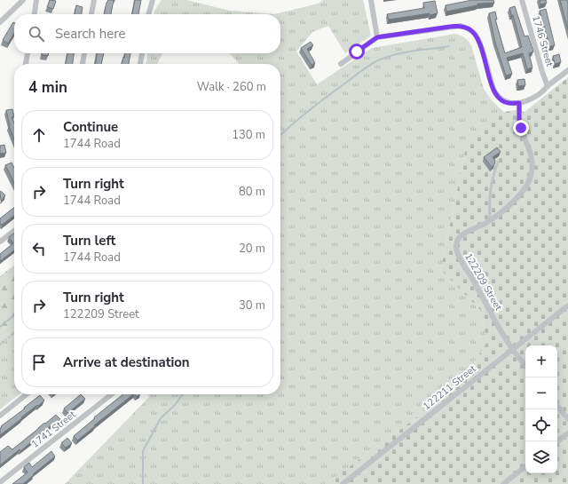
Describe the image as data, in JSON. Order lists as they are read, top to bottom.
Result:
{
  "streets": {
    "street": [
      "1746 Street",
      "122209 Street",
      "122211 Street",
      "1741 Street"
    ]
  },
  "crossings": [
    ["122209 Street", "122211 Street"]
  ],
  "page": {
    "search": "Search here",
    "heading": ["4 min", "Walk · 260 m"],
    "list": [
      ["Continue", "1744 Road", "130 m"],
      ["Turn right", "1744 Road", "80 m"],
      ["Turn left", "1744 Road", "20 m"],
      ["Turn right", "122209 Street", "30 m"],
      "Arrive at destination"
    ],
    "map_buttons": ["+", "−"]
  }
}
